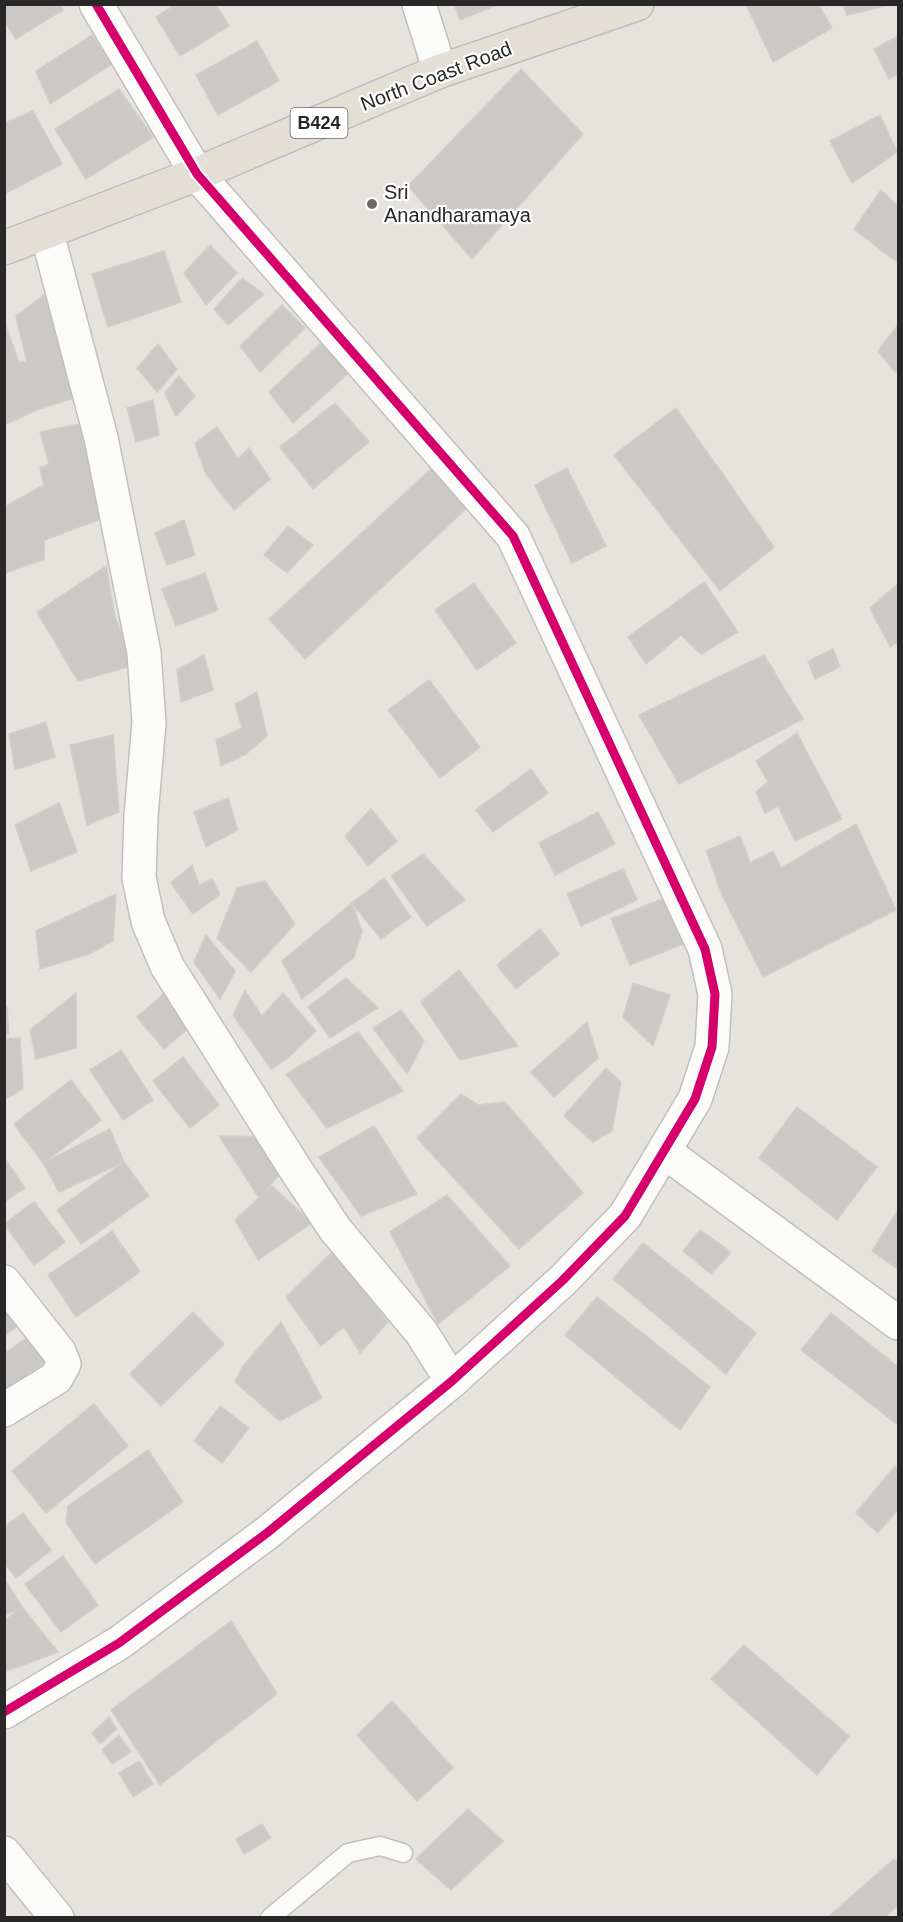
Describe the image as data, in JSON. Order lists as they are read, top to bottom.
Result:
{
  "streets": {
    "main road": ["North Coast Road", "B424"]
  },
  "places": ["Sri Anandharamaya"]
}
